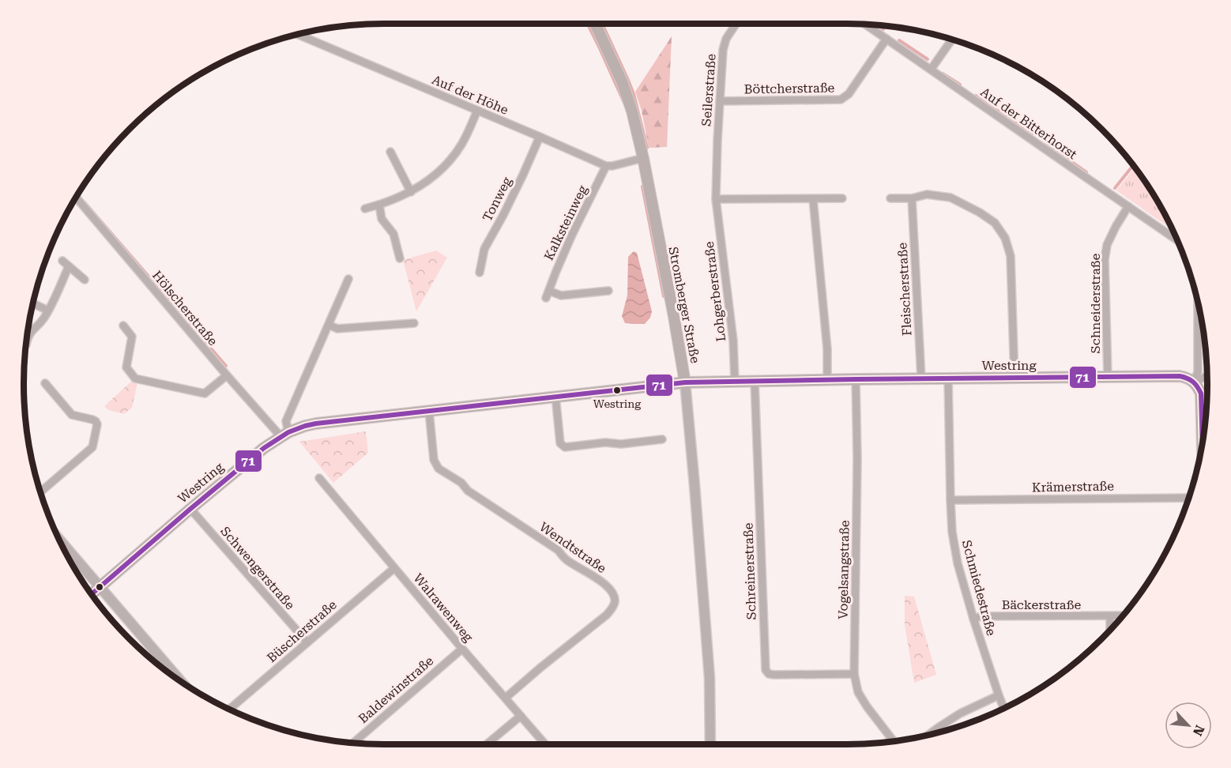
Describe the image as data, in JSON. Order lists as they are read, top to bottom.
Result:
{
  "streets": {
    "main road": ["Stromberger Straße", "Westring"],
    "street": [
      "Böttcherstraße",
      "Seilerstraße",
      "Auf der Höhe",
      "Auf der Bitterhorst",
      "Tonweg",
      "Kalksteinweg",
      "Fleischerstraße",
      "Lohgerberstraße",
      "Schneiderstraße",
      "Hölscherstraße",
      "Krämerstraße",
      "Wendtstraße",
      "Schwengerstraße",
      "Vogelsangstraße",
      "Schreinerstraße",
      "Schmiedestraße",
      "Bäckerstraße",
      "Walrawenweg",
      "Büscherstraße",
      "Baldewinstraße"
    ]
  },
  "crossings": [
    ["Böttcherstraße", "Seilerstraße"],
    ["Böttcherstraße", "Auf der Bitterhorst"],
    ["Seilerstraße", "Lohgerberstraße"],
    ["Auf der Höhe", "Tonweg"],
    ["Auf der Höhe", "Kalksteinweg"],
    ["Auf der Bitterhorst", "Schneiderstraße"],
    ["Fleischerstraße", "Westring"],
    ["Lohgerberstraße", "Westring"],
    ["Schneiderstraße", "Westring"],
    ["Stromberger Straße", "Westring"],
    ["Hölscherstraße", "Westring"],
    ["Westring", "Wendtstraße"],
    ["Westring", "Schwengerstraße"],
    ["Westring", "Vogelsangstraße"],
    ["Westring", "Schreinerstraße"],
    ["Westring", "Schmiedestraße"],
    ["Krämerstraße", "Schmiedestraße"],
    ["Wendtstraße", "Walrawenweg"],
    ["Schwengerstraße", "Büscherstraße"],
    ["Vogelsangstraße", "Schreinerstraße"],
    ["Schmiedestraße", "Bäckerstraße"],
    ["Walrawenweg", "Büscherstraße"],
    ["Walrawenweg", "Baldewinstraße"]
  ],
  "places": ["Westring"],
  "lines": ["transit line 71"],
  "north": "bottom right"
}
